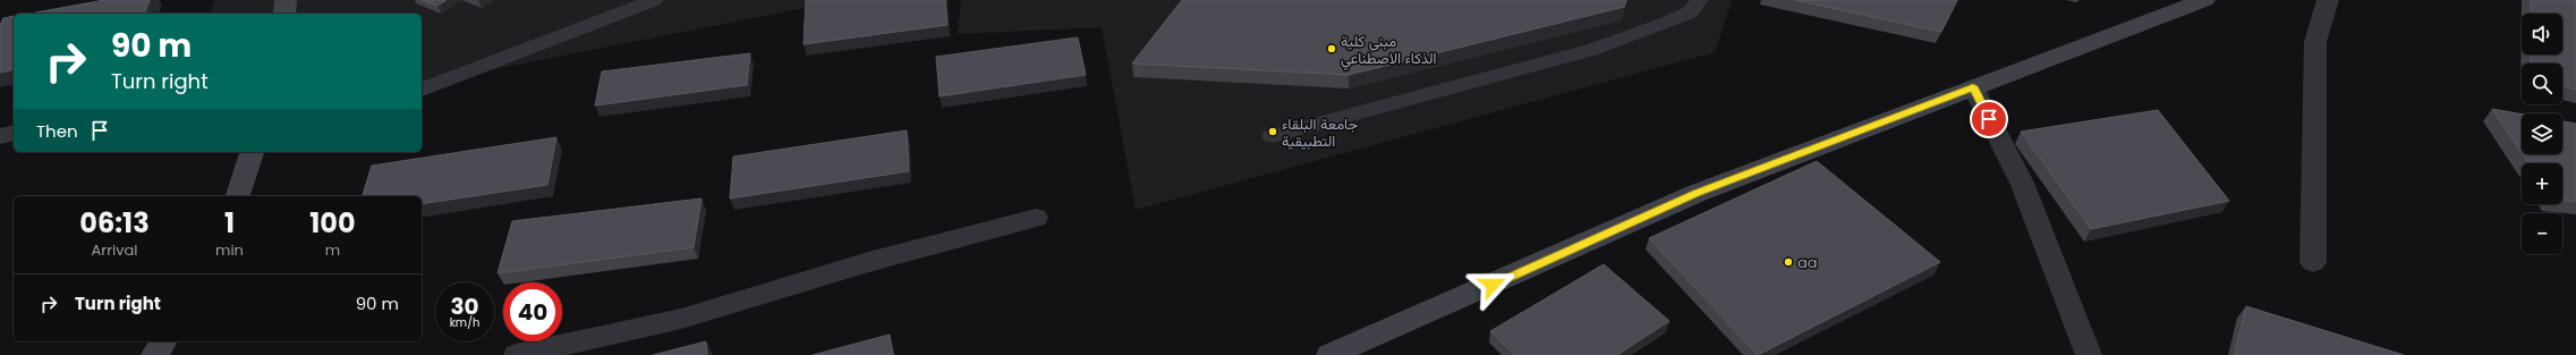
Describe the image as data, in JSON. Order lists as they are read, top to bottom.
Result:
{
  "places": ["مبنى كلية الذكاء الاصطناعي", "جامعة البلقاء التطبيقية", "aa"],
  "page": {
    "map_buttons": ["+", "−"],
    "turn": ["90 m", "Turn right"],
    "then": "Then",
    "eta": [
      "06:13",
      "Arrival",
      "1",
      "min",
      "100",
      "m"
    ],
    "list": [
      {
        "name": "Turn right",
        "value": "90 m"
      }
    ],
    "speed": "30 km/h",
    "limit": "40"
  }
}
